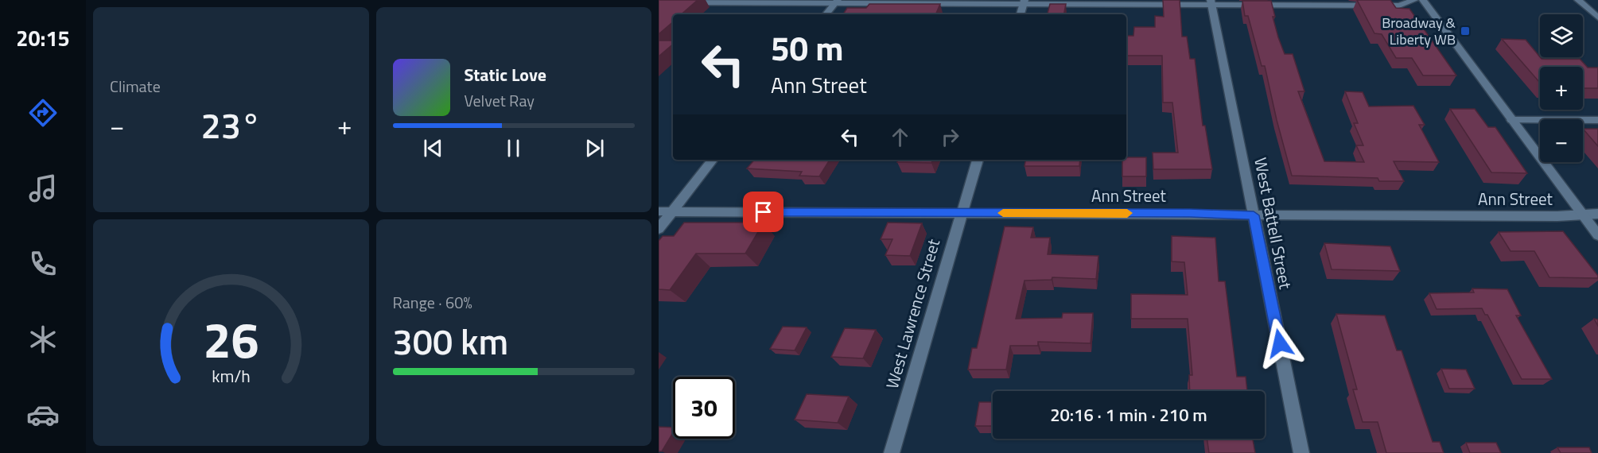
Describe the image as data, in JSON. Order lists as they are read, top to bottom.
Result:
{
  "streets": {
    "street": ["Ann Street", "West Battell Street", "West Lawrence Street"]
  },
  "crossings": [
    ["Ann Street", "West Battell Street"],
    ["Ann Street", "West Lawrence Street"]
  ],
  "places": {
    "transit": ["Broadway & Liberty WB"]
  },
  "page": {
    "tabs": "20:15",
    "tile": [
      "Climate",
      ["Range · 60%", "300 km"]
    ],
    "map_buttons": ["+", "−"],
    "turn": ["50 m", "Ann Street"],
    "song": ["Static Love", "Velvet Ray"],
    "heat": ["−", "23°", "+"],
    "limit": "30",
    "trip": "20:16 · 1 min · 210 m",
    "gauge": ["26", "km/h"]
  }
}
